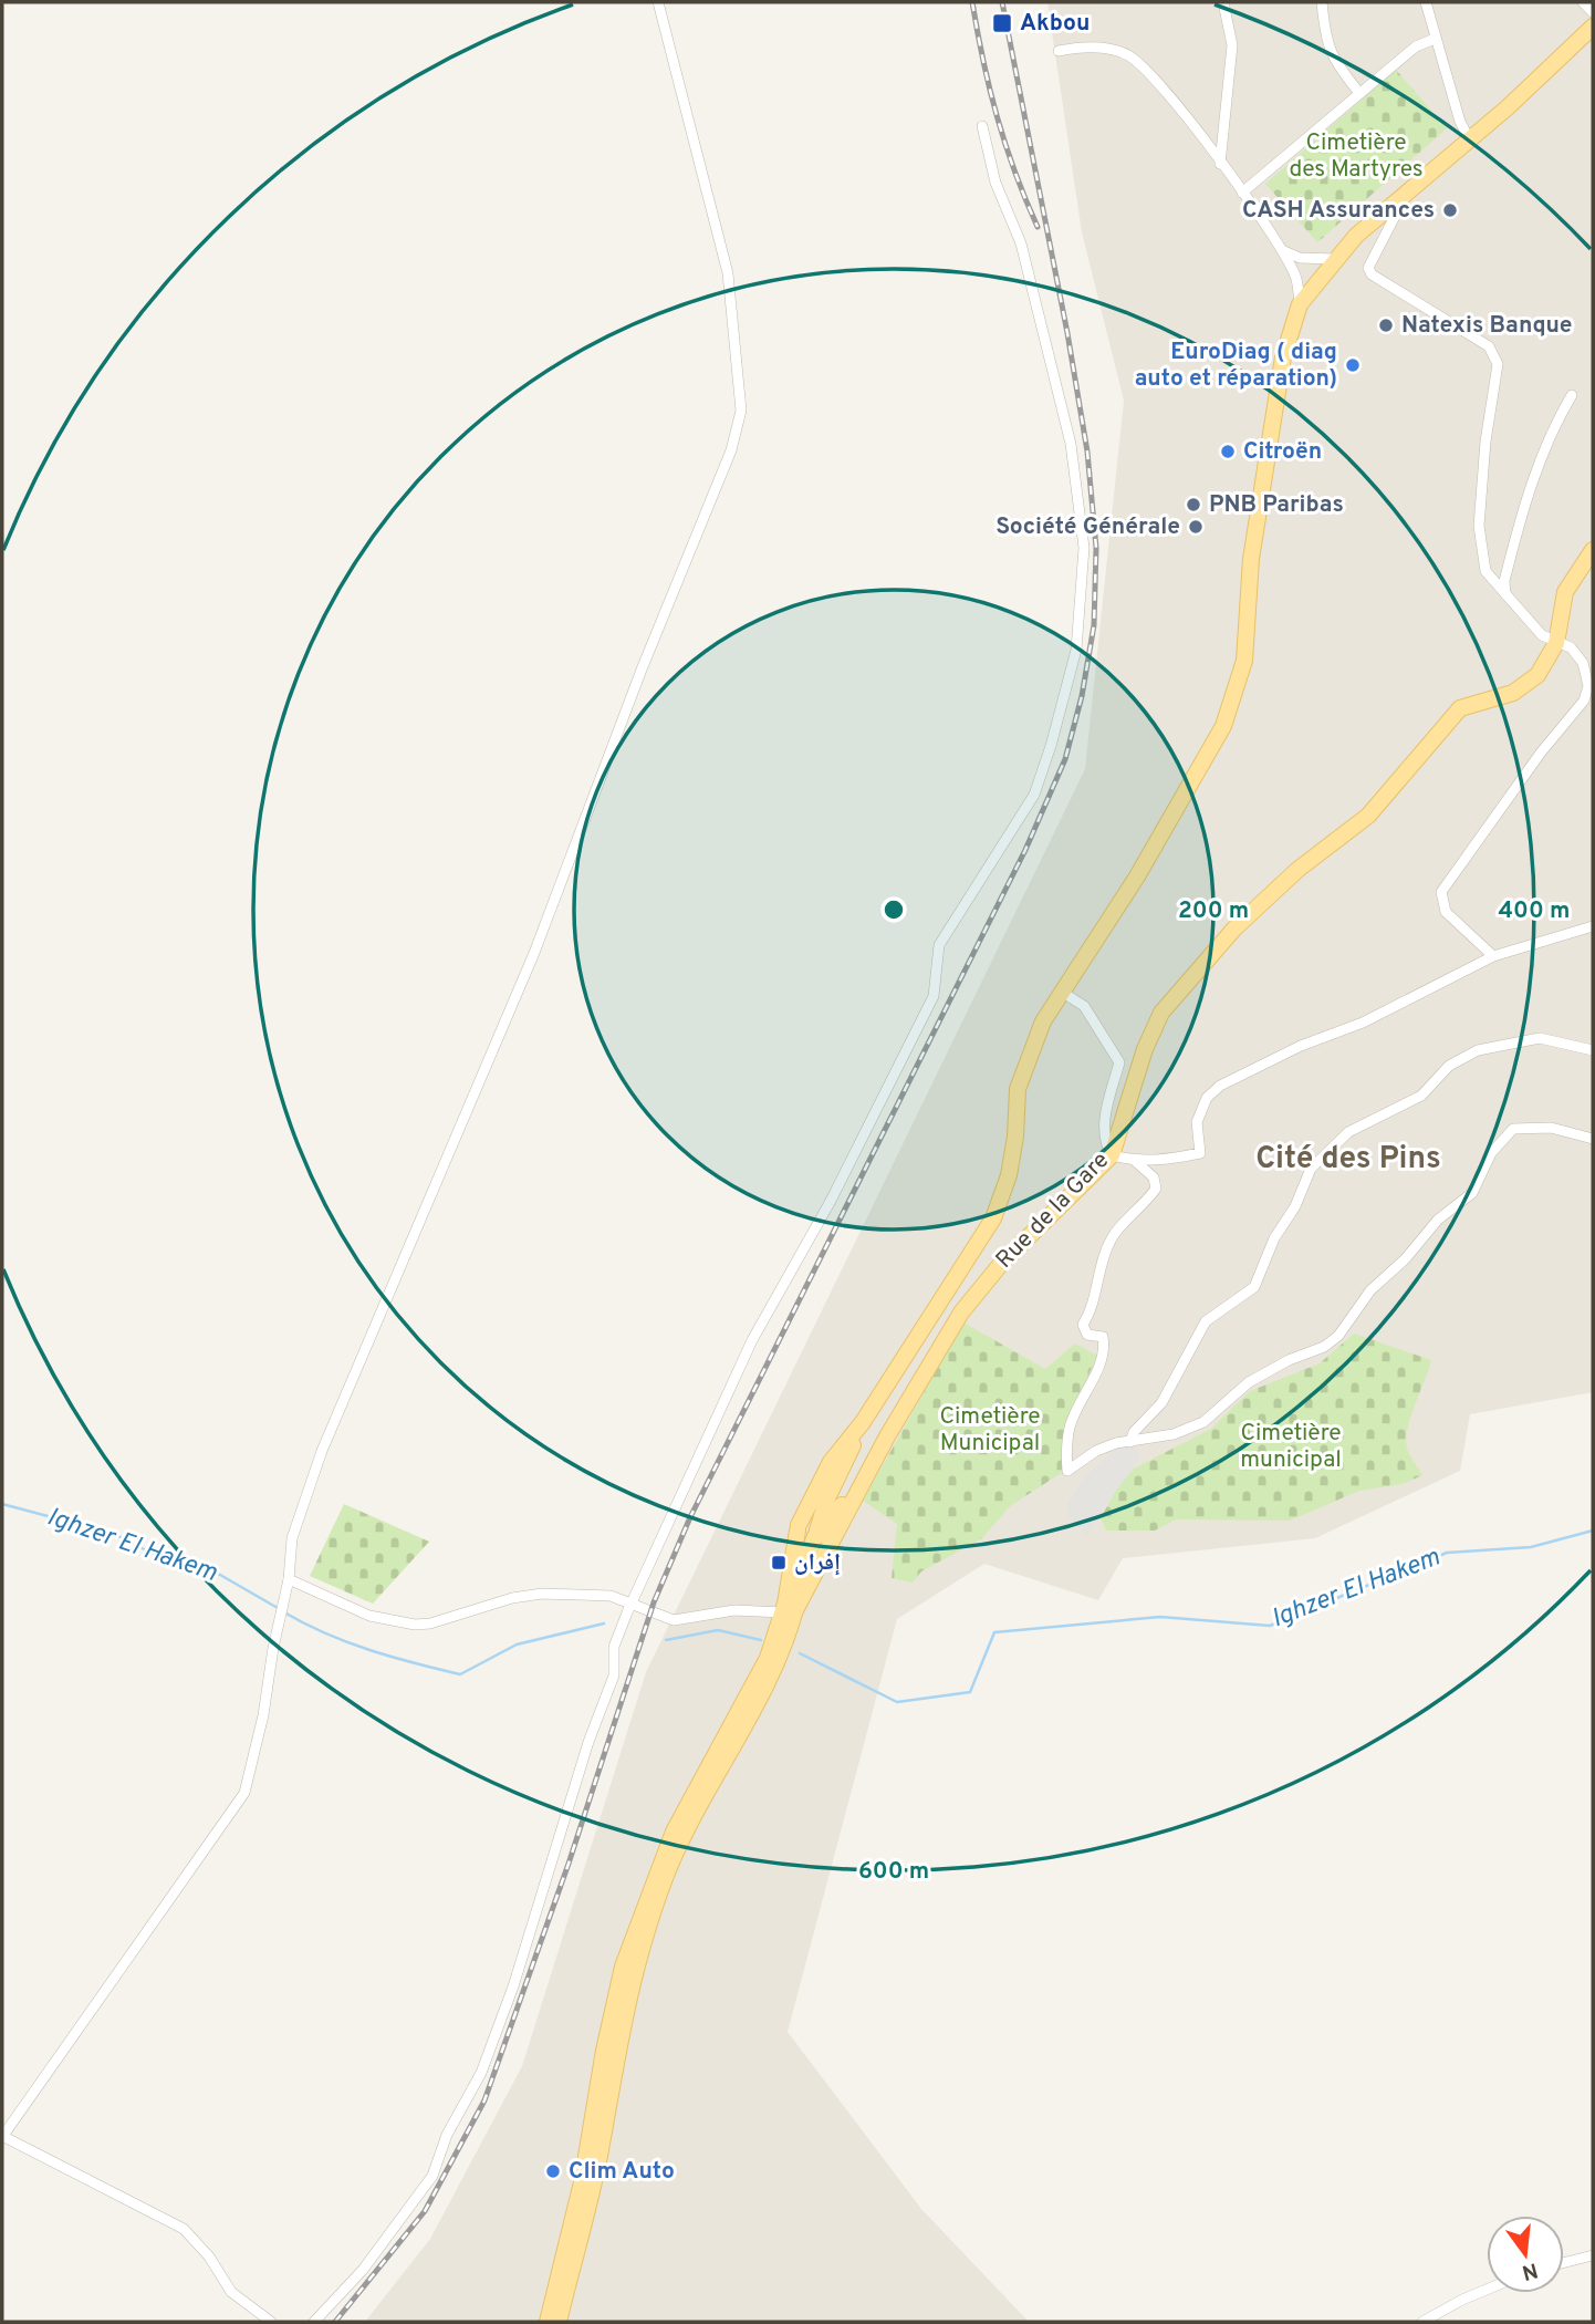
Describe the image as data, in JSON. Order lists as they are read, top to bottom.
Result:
{
  "streets": {
    "main road": ["Rue de la Gare"]
  },
  "districts": ["Cité des Pins"],
  "water": ["Ighzer El Hakem"],
  "parks": ["Cimetière des Martyres", "Cimetière Municipal", "Cimetière municipal"],
  "places": {
    "transit": ["Akbou", "إفران"],
    "other": [
      "CASH Assurances",
      "Natexis Banque",
      "EuroDiag ( diag auto et réparation)",
      "Citroën",
      "PNB Paribas",
      "Société Générale",
      "Clim Auto"
    ]
  },
  "north": "bottom",
  "rings": ["200 m", "400 m", "600 m"]
}
